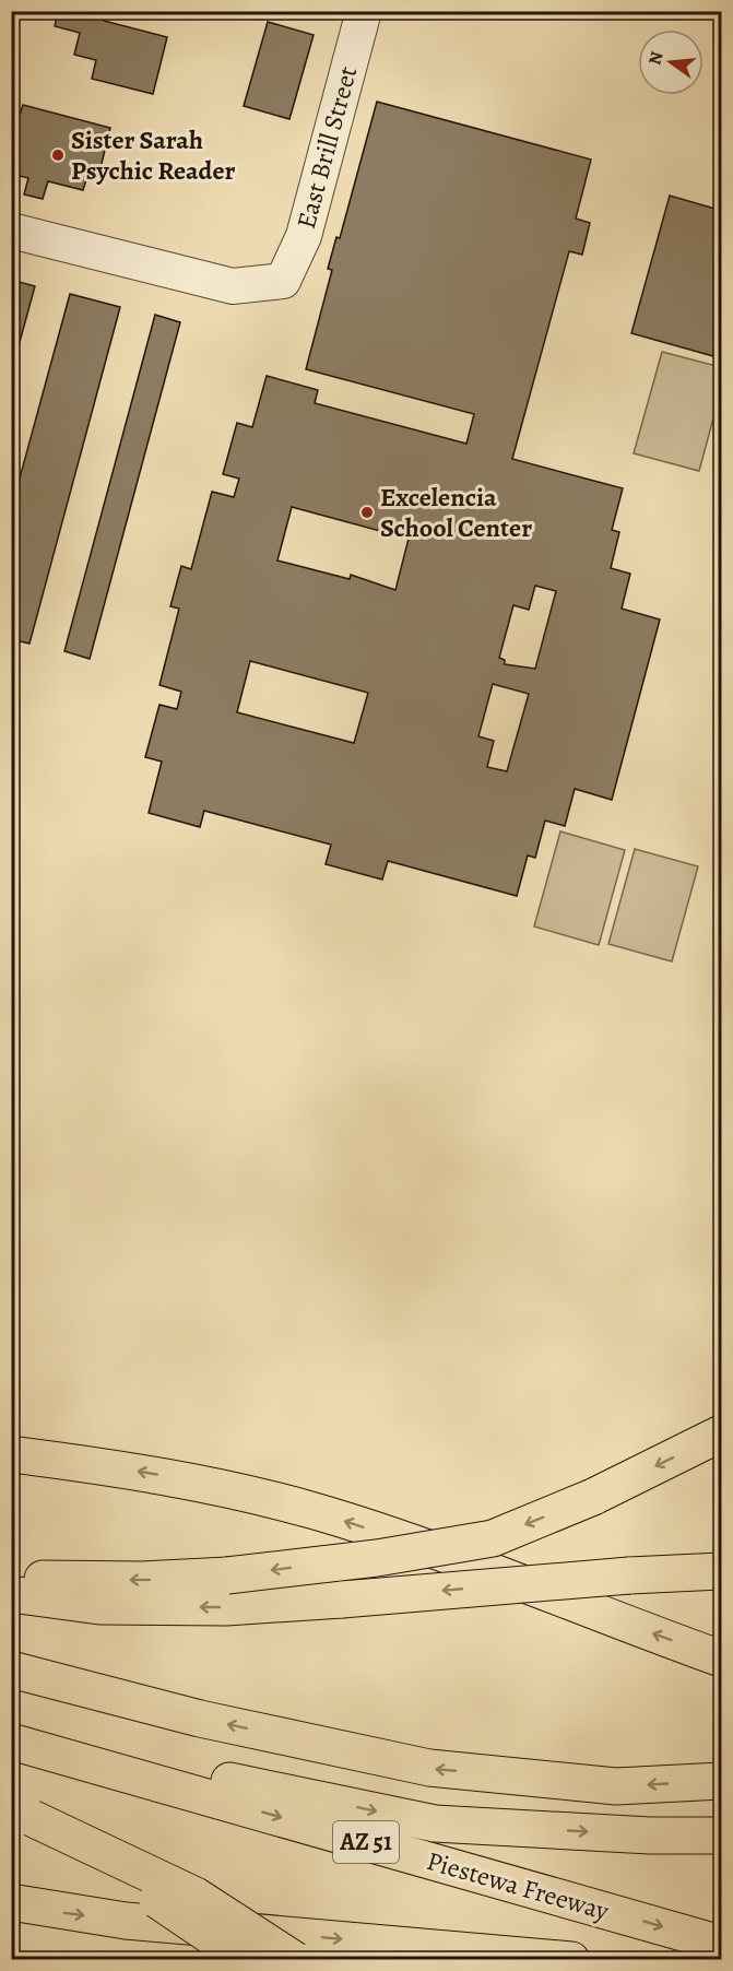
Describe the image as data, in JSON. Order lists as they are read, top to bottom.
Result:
{
  "streets": {
    "highway": ["AZ 51", "Piestewa Freeway"],
    "street": ["East Brill Street"]
  },
  "places": ["Sister Sarah Psychic Reader", "Excelencia School Center"],
  "north": "left"
}
